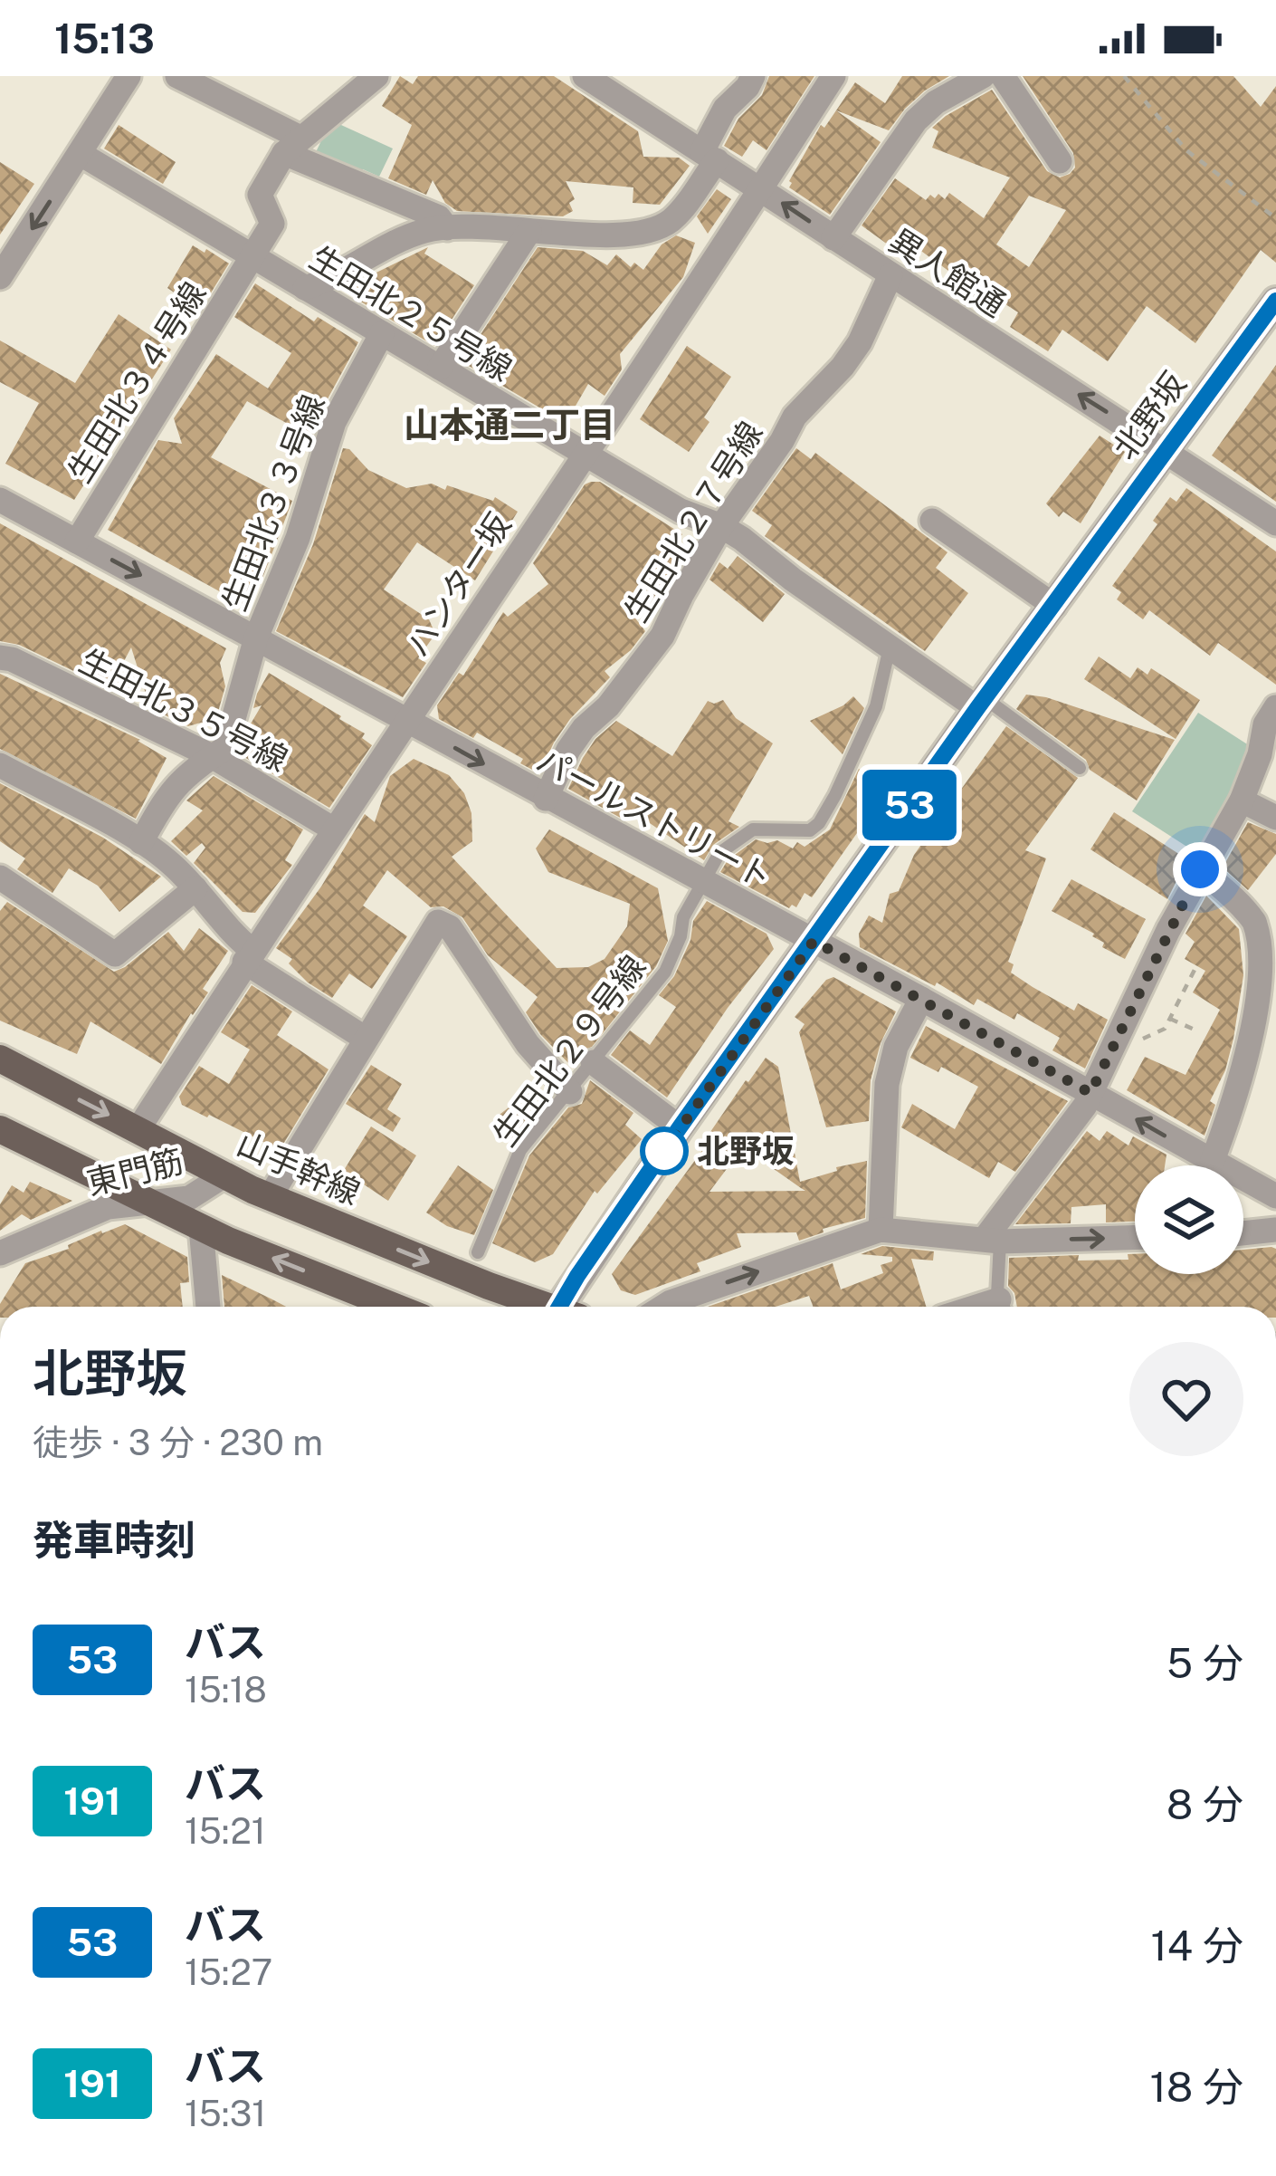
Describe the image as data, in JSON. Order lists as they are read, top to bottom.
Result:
{
  "streets": {
    "main road": ["山手幹線"],
    "street": [
      "異人館通",
      "生田北２５号線",
      "生田北３４号線",
      "北野坂",
      "生田北３３号線",
      "生田北２７号線",
      "ハンター坂",
      "生田北３５号線",
      "パールストリート",
      "東門筋"
    ],
    "lane": ["生田北２９号線"]
  },
  "crossings": [
    ["異人館通", "北野坂"],
    ["異人館通", "生田北２７号線"],
    ["異人館通", "ハンター坂"],
    ["生田北２５号線", "生田北３４号線"],
    ["生田北２５号線", "北野坂"],
    ["生田北２５号線", "生田北３３号線"],
    ["生田北２５号線", "生田北２７号線"],
    ["生田北２５号線", "ハンター坂"],
    ["生田北２５号線", "生田北２９号線"],
    ["生田北３４号線", "パールストリート"],
    ["北野坂", "パールストリート"],
    ["生田北３３号線", "生田北３５号線"],
    ["生田北３３号線", "パールストリート"],
    ["生田北２７号線", "パールストリート"],
    ["ハンター坂", "生田北３５号線"],
    ["ハンター坂", "パールストリート"],
    ["ハンター坂", "山手幹線"],
    ["パールストリート", "生田北２９号線"],
    ["山手幹線", "東門筋"]
  ],
  "districts": ["山本通二丁目"],
  "places": ["北野坂"],
  "lines": ["bus line 53"],
  "page": {
    "status": "15:13",
    "on_map": "53",
    "heading": [
      ["北野坂", "徒歩 · 3 分 · 230 m"],
      "発車時刻"
    ],
    "list": [
      {
        "mark": "53",
        "name": "バス",
        "note": "15:18",
        "value": "5 分"
      },
      {
        "mark": "191",
        "name": "バス",
        "note": "15:21",
        "value": "8 分"
      },
      {
        "mark": "53",
        "name": "バス",
        "note": "15:27",
        "value": "14 分"
      },
      {
        "mark": "191",
        "name": "バス",
        "note": "15:31",
        "value": "18 分"
      }
    ]
  }
}
